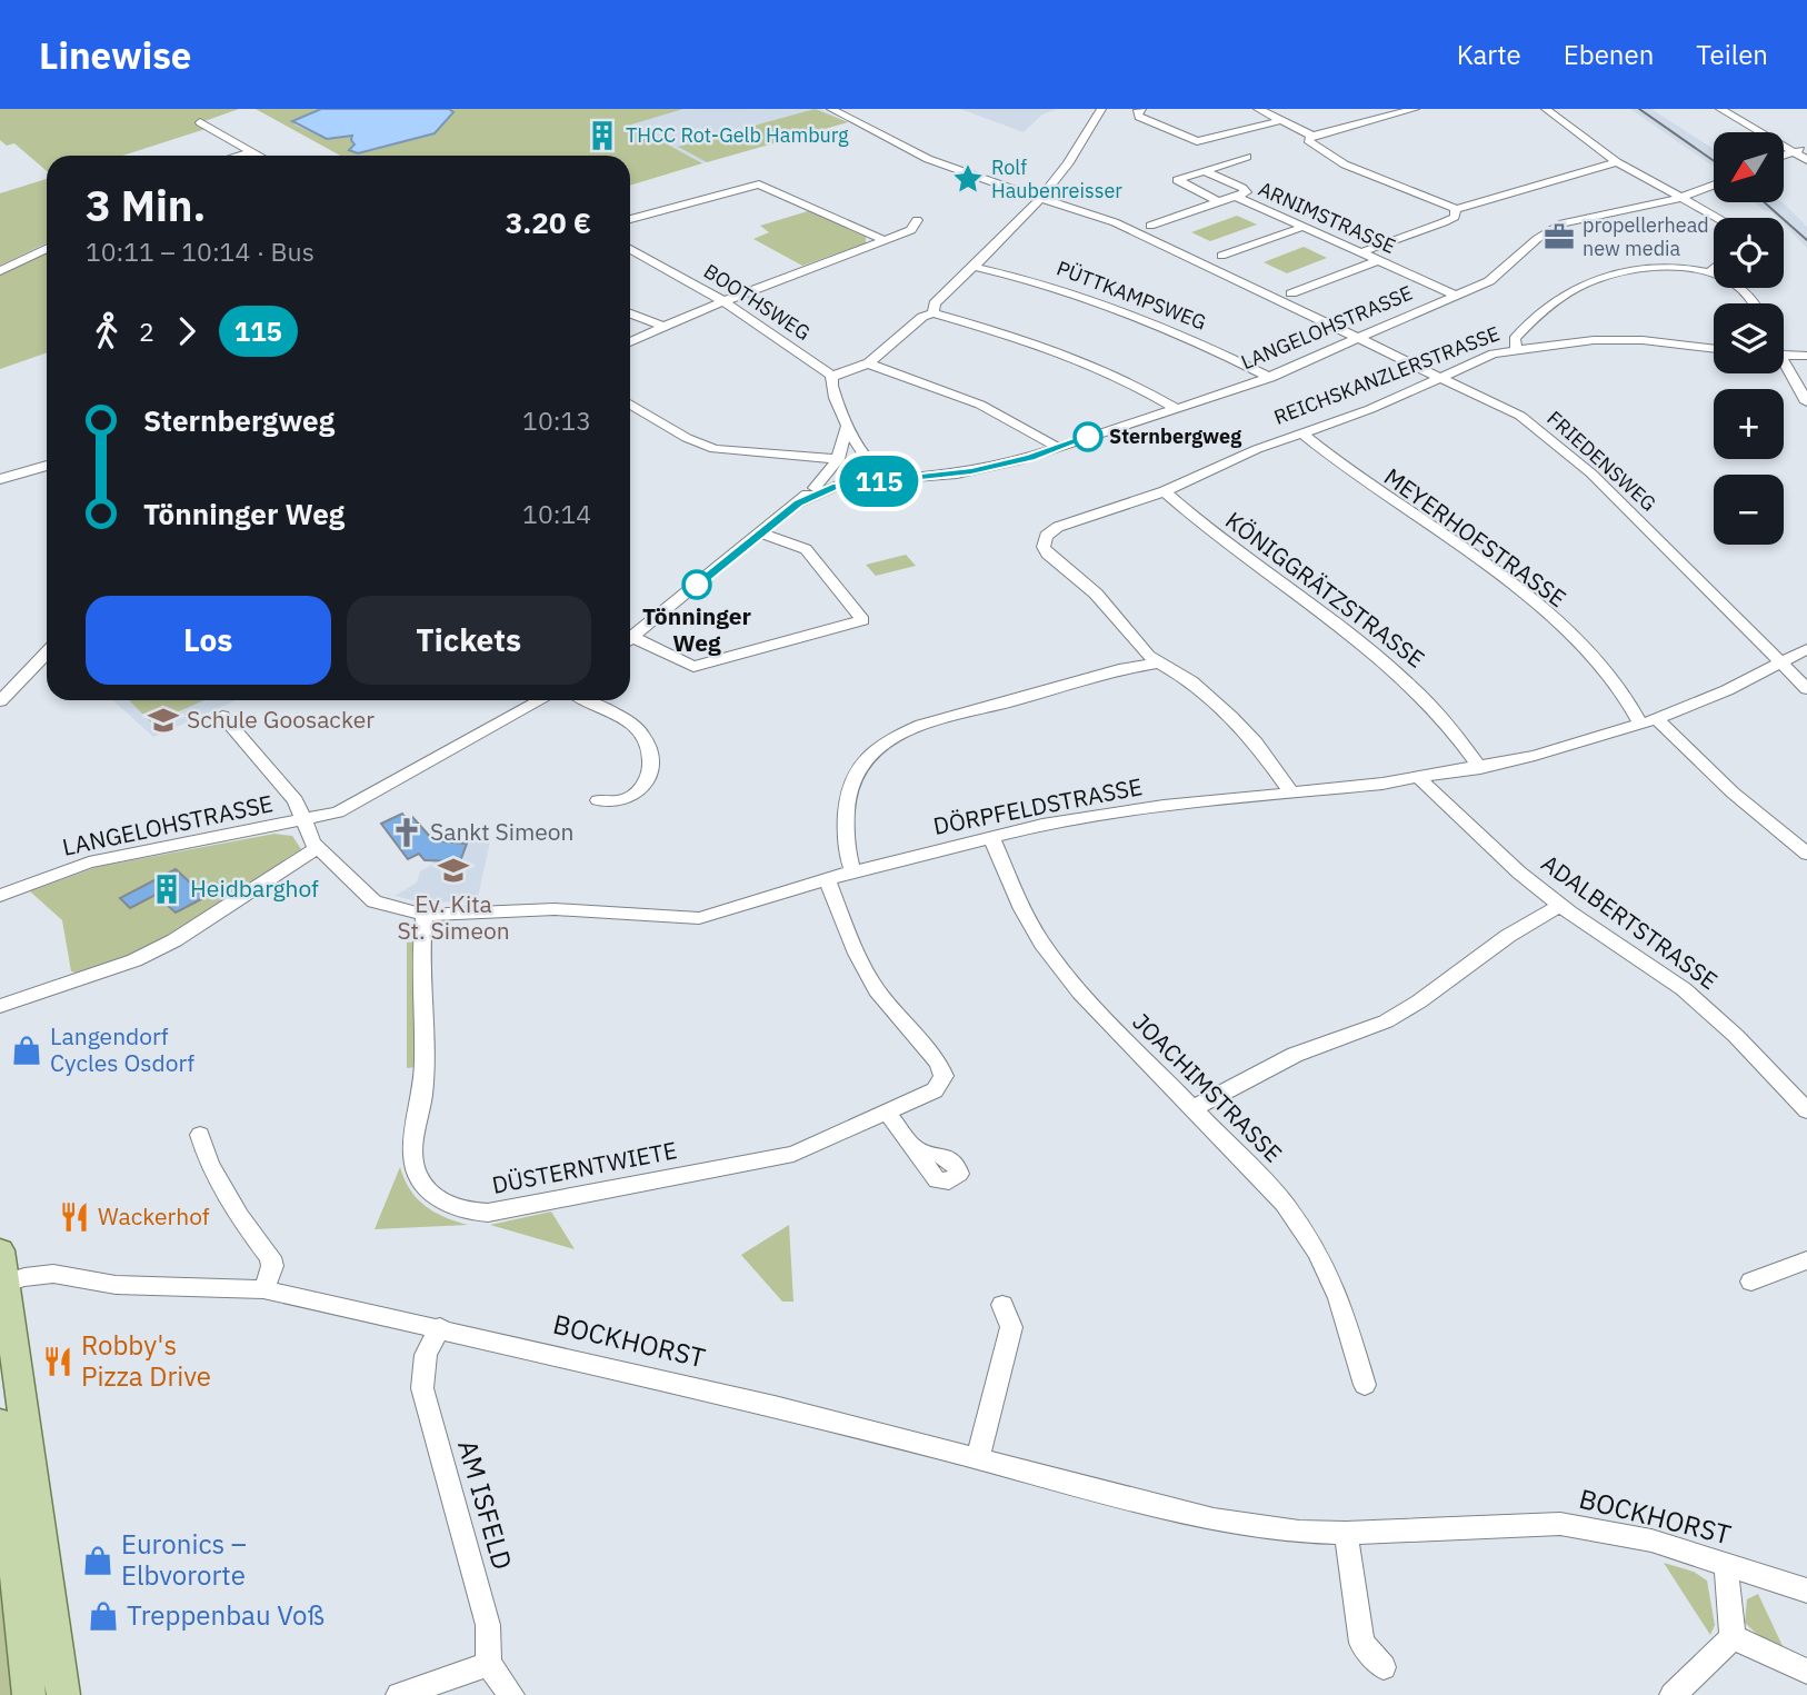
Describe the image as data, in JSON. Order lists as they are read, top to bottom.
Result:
{
  "streets": {
    "street": [
      "ARNIMSTRASSE",
      "PÜTTKAMPSWEG",
      "BOOTHSWEG",
      "LANGELOHSTRASSE",
      "REICHSKANZLERSTRASSE",
      "FRIEDENSWEG",
      "MEYERHOFSTRASSE",
      "KÖNIGGRÄTZSTRASSE",
      "DÖRPFELDSTRASSE",
      "ADALBERTSTRASSE",
      "JOACHIMSTRASSE",
      "DÜSTERNTWIETE",
      "BOCKHORST",
      "AM ISFELD"
    ]
  },
  "crossings": [
    ["ARNIMSTRASSE", "LANGELOHSTRASSE"],
    ["PÜTTKAMPSWEG", "LANGELOHSTRASSE"],
    ["LANGELOHSTRASSE", "FRIEDENSWEG"],
    ["LANGELOHSTRASSE", "DÖRPFELDSTRASSE"],
    ["REICHSKANZLERSTRASSE", "FRIEDENSWEG"],
    ["REICHSKANZLERSTRASSE", "MEYERHOFSTRASSE"],
    ["REICHSKANZLERSTRASSE", "KÖNIGGRÄTZSTRASSE"],
    ["REICHSKANZLERSTRASSE", "DÖRPFELDSTRASSE"],
    ["FRIEDENSWEG", "DÖRPFELDSTRASSE"],
    ["MEYERHOFSTRASSE", "DÖRPFELDSTRASSE"],
    ["KÖNIGGRÄTZSTRASSE", "DÖRPFELDSTRASSE"],
    ["DÖRPFELDSTRASSE", "ADALBERTSTRASSE"],
    ["DÖRPFELDSTRASSE", "JOACHIMSTRASSE"],
    ["DÖRPFELDSTRASSE", "DÜSTERNTWIETE"],
    ["BOCKHORST", "AM ISFELD"]
  ],
  "places": {
    "building": ["THCC Rot-Gelb Hamburg", "Heidbarghof"],
    "place": ["Rolf Haubenreisser"],
    "office": ["propellerhead new media"],
    "other": ["Sternbergweg", "Tönninger Weg"],
    "school or university": ["Schule Goosacker", "Ev. Kita St. Simeon"],
    "church": ["Sankt Simeon"],
    "shop": ["Langendorf Cycles Osdorf", "Euronics – Elbvororte", "Treppenbau Voß"],
    "restaurant": ["Wackerhof", "Robby's Pizza Drive"]
  },
  "lines": ["bus line 115"],
  "north": "bottom left",
  "page": {
    "header": "Linewise",
    "nav": ["Karte", "Ebenen", "Teilen"],
    "on_map": "115",
    "map_buttons": ["+", "−"],
    "heading": ["3 Min.", "10:11 – 10:14 · Bus", "3.20 €"],
    "legs": ["2", "115"],
    "list": [
      {
        "name": "Sternbergweg",
        "value": "10:13"
      },
      {
        "name": "Tönninger Weg",
        "value": "10:14"
      }
    ],
    "buttons": ["Los", "Tickets"]
  }
}
